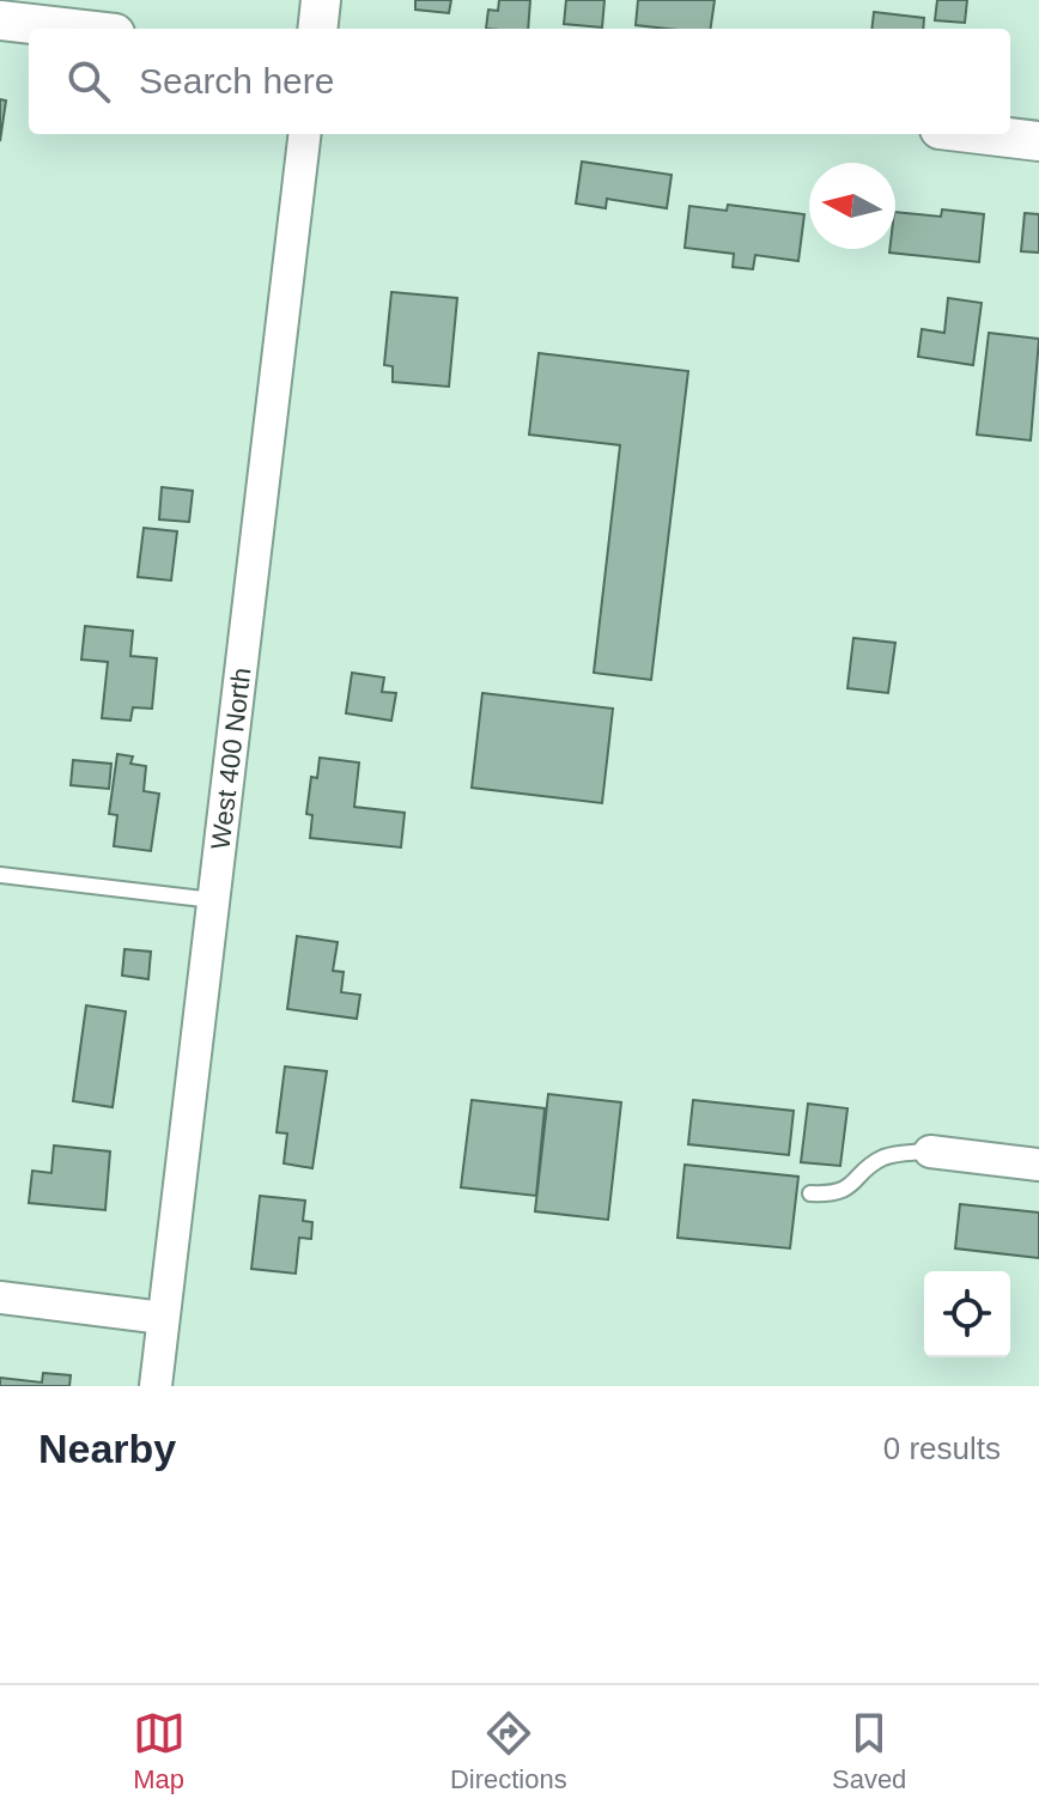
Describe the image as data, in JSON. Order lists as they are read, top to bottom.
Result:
{
  "streets": {
    "street": ["West 400 North"]
  },
  "north": "left",
  "page": {
    "search": "Search here",
    "heading": ["Nearby", "0 results"],
    "nav": ["Map", "Directions", "Saved"]
  }
}
